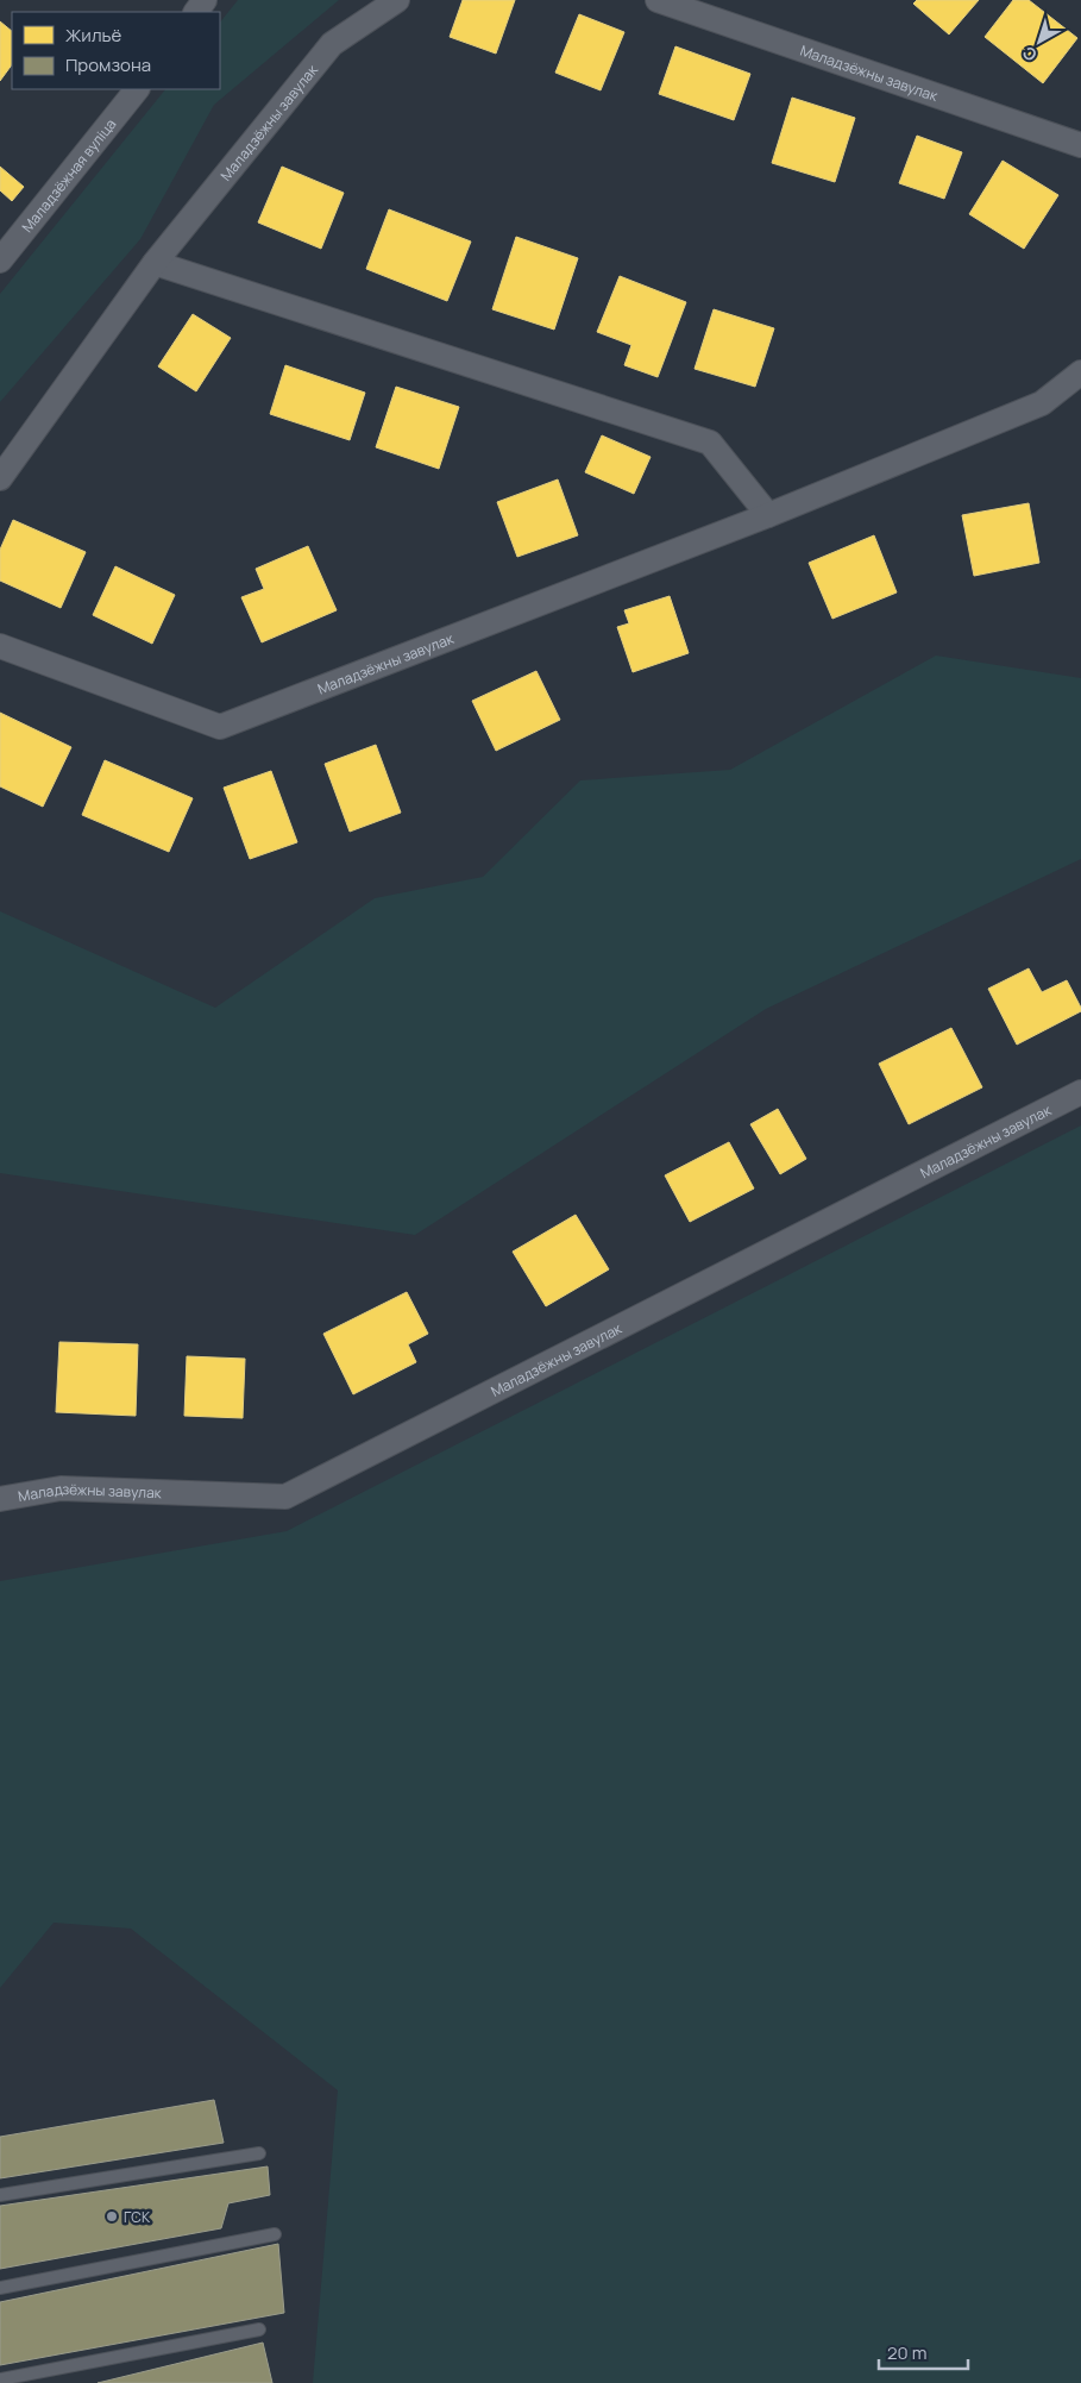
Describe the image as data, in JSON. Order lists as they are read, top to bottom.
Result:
{
  "streets": {
    "street": ["Маладзёжны завулак", "Маладзёжная вуліца"]
  },
  "places": ["ГСК"],
  "legend": ["Жильё", "Промзона"],
  "scale_bar": "20 m",
  "north": "bottom left"
}
